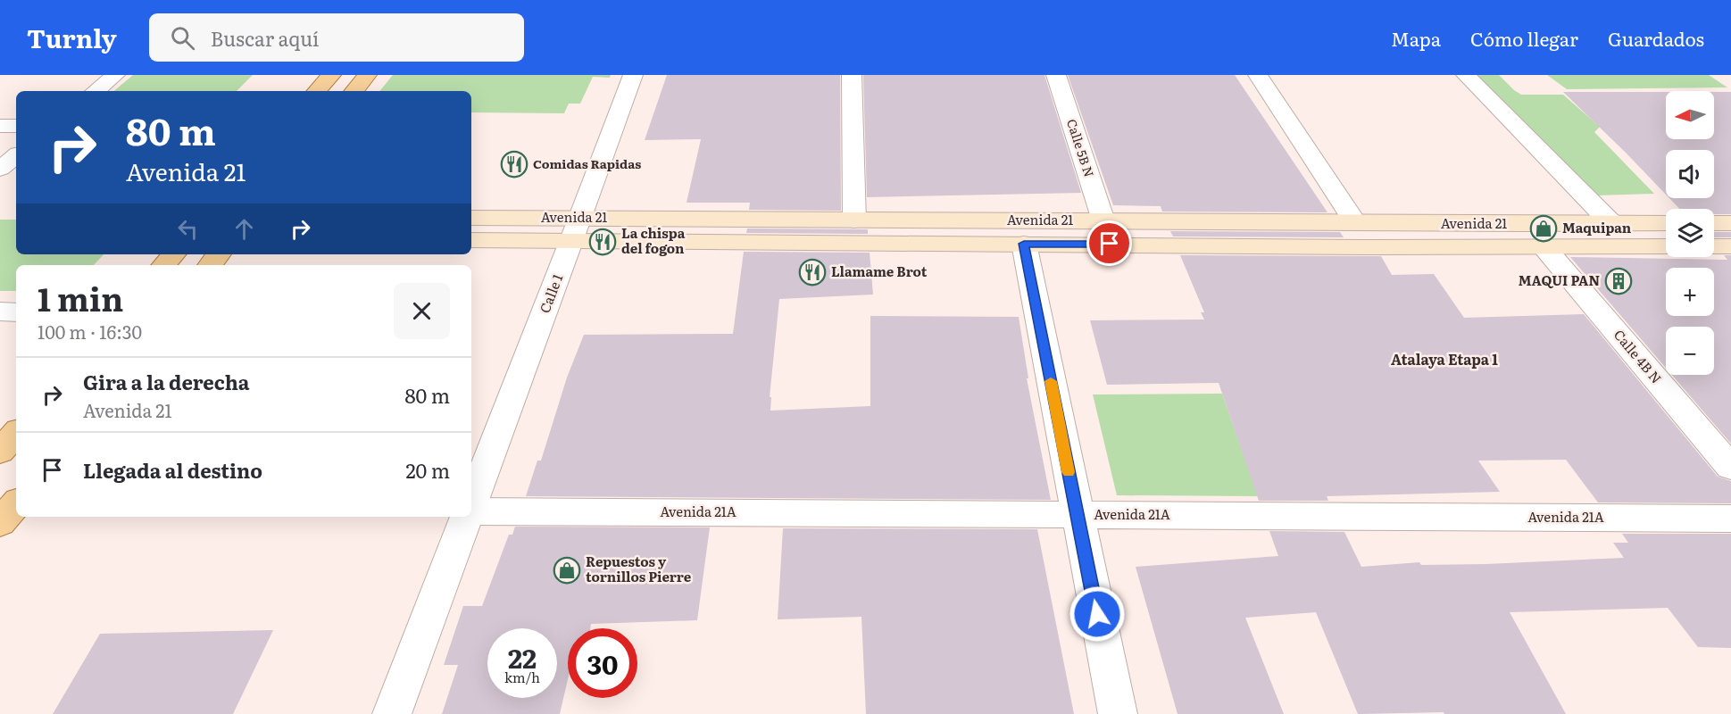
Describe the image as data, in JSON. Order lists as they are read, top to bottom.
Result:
{
  "streets": {
    "main road": ["Avenida 21"],
    "street": [
      "Calle 5B N",
      "Calle 1",
      "Calle 4B N",
      "Avenida 21A"
    ]
  },
  "crossings": [
    ["Calle 5B N", "Avenida 21"],
    ["Avenida 21", "Calle 1"],
    ["Avenida 21", "Calle 4B N"]
  ],
  "districts": ["Atalaya Etapa 1"],
  "places": {
    "restaurant": ["Comidas Rapidas", "La chispa del fogon", "Llamame Brot"],
    "shop": ["Maquipan", "Repuestos y tornillos Pierre"],
    "building": ["MAQUI PAN"]
  },
  "north": "left",
  "page": {
    "header": "Turnly",
    "search": "Buscar aquí",
    "nav": ["Mapa", "Cómo llegar", "Guardados"],
    "map_buttons": ["+", "−"],
    "turn": ["80 m", "Avenida 21"],
    "heading": ["1 min", "100 m · 16:30"],
    "list": [
      {
        "name": "Gira a la derecha",
        "note": "Avenida 21",
        "value": "80 m"
      },
      {
        "name": "Llegada al destino",
        "value": "20 m"
      }
    ],
    "speed": "22 km/h",
    "limit": "30"
  }
}
